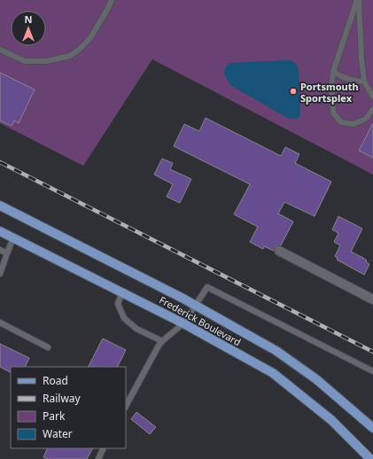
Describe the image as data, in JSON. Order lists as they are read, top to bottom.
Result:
{
  "streets": {
    "main road": ["Frederick Boulevard"]
  },
  "places": ["Portsmouth Sportsplex"],
  "legend": [
    "Road",
    "Railway",
    "Park",
    "Water"
  ],
  "north": "top"
}
